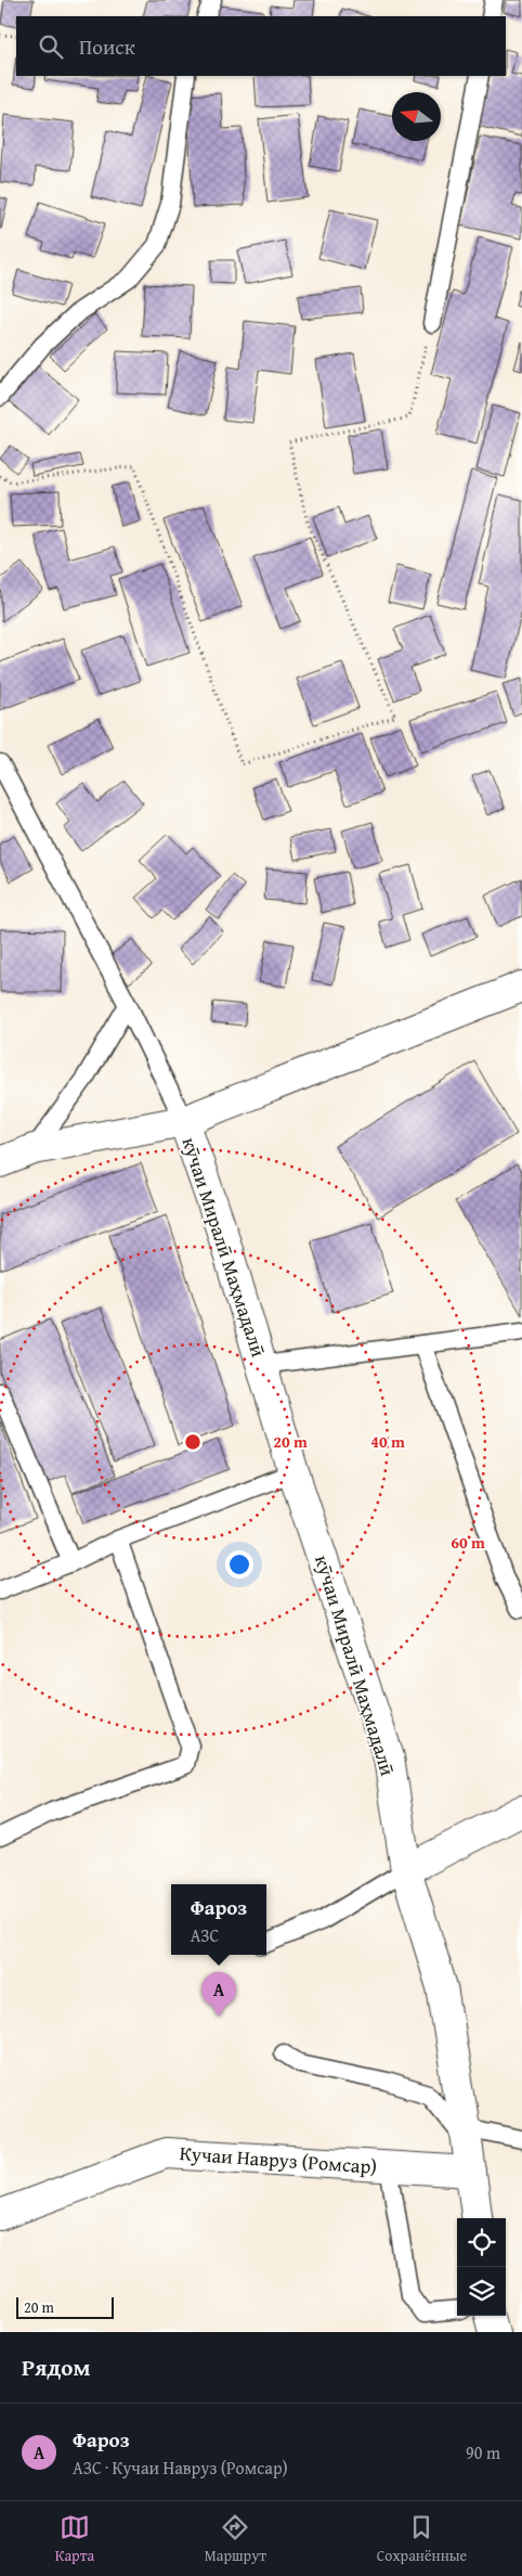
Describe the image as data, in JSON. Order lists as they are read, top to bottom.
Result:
{
  "streets": {
    "street": ["кӯчаи Миралӣ Маҳмадалӣ", "Кучаи Навруз (Ромсар)"]
  },
  "crossings": [
    ["кӯчаи Миралӣ Маҳмадалӣ", "Кучаи Навруз (Ромсар)"]
  ],
  "scale_bar": "20 m",
  "north": "left",
  "page": {
    "search": "Поиск",
    "popup": ["Фароз", "АЗС"],
    "pins": "A",
    "scale": "20 m",
    "heading": "Рядом",
    "list": [
      {
        "mark": "A",
        "name": "Фароз",
        "note": "АЗС · Кучаи Навруз (Ромсар)",
        "value": "90 m"
      }
    ],
    "nav": ["Карта", "Маршрут", "Сохранённые"]
  },
  "rings": ["20 m", "40 m", "60 m"]
}
